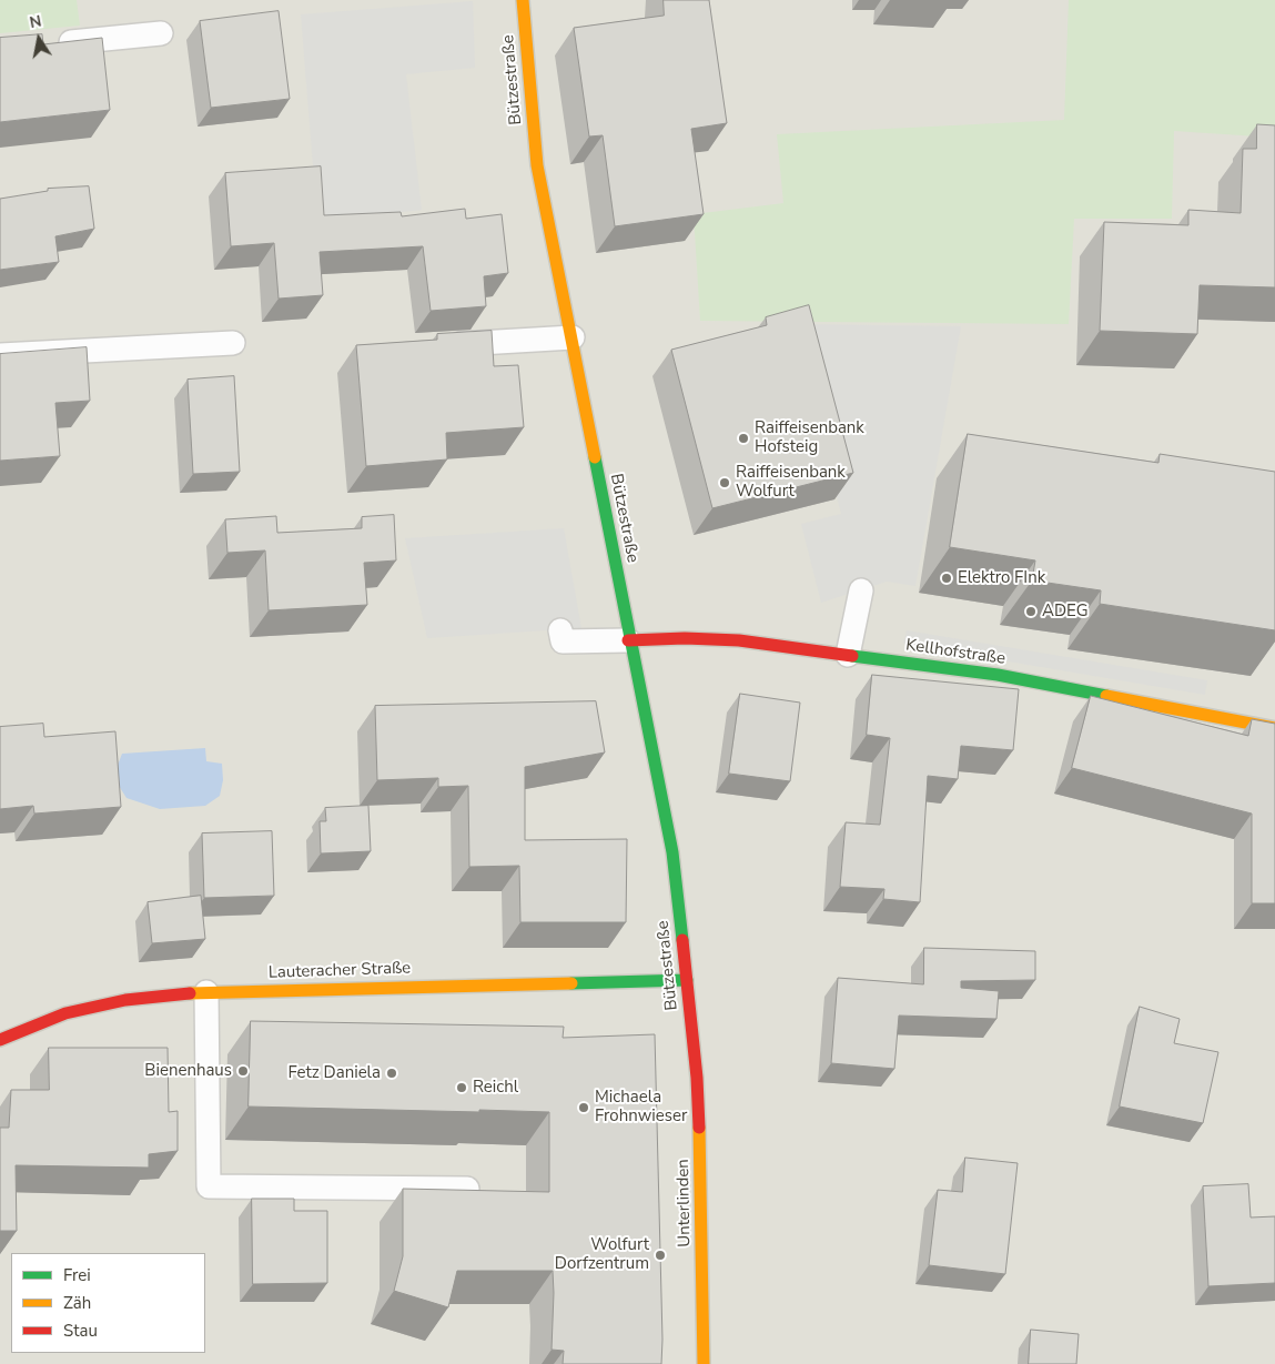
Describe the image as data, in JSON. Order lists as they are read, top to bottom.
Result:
{
  "streets": {
    "main road": [
      "Bützestraße",
      "Kellhofstraße",
      "Lauteracher Straße",
      "Unterlinden"
    ]
  },
  "crossings": [
    ["Bützestraße", "Kellhofstraße"],
    ["Bützestraße", "Lauteracher Straße"],
    ["Bützestraße", "Unterlinden"]
  ],
  "places": [
    "Raiffeisenbank Hofsteig",
    "Raiffeisenbank Wolfurt",
    "Elektro FInk",
    "ADEG",
    "Bienenhaus",
    "Fetz Daniela",
    "Reichl",
    "Michaela Frohnwieser",
    "Wolfurt Dorfzentrum"
  ],
  "legend": ["Frei", "Zäh", "Stau"],
  "north": "top"
}
